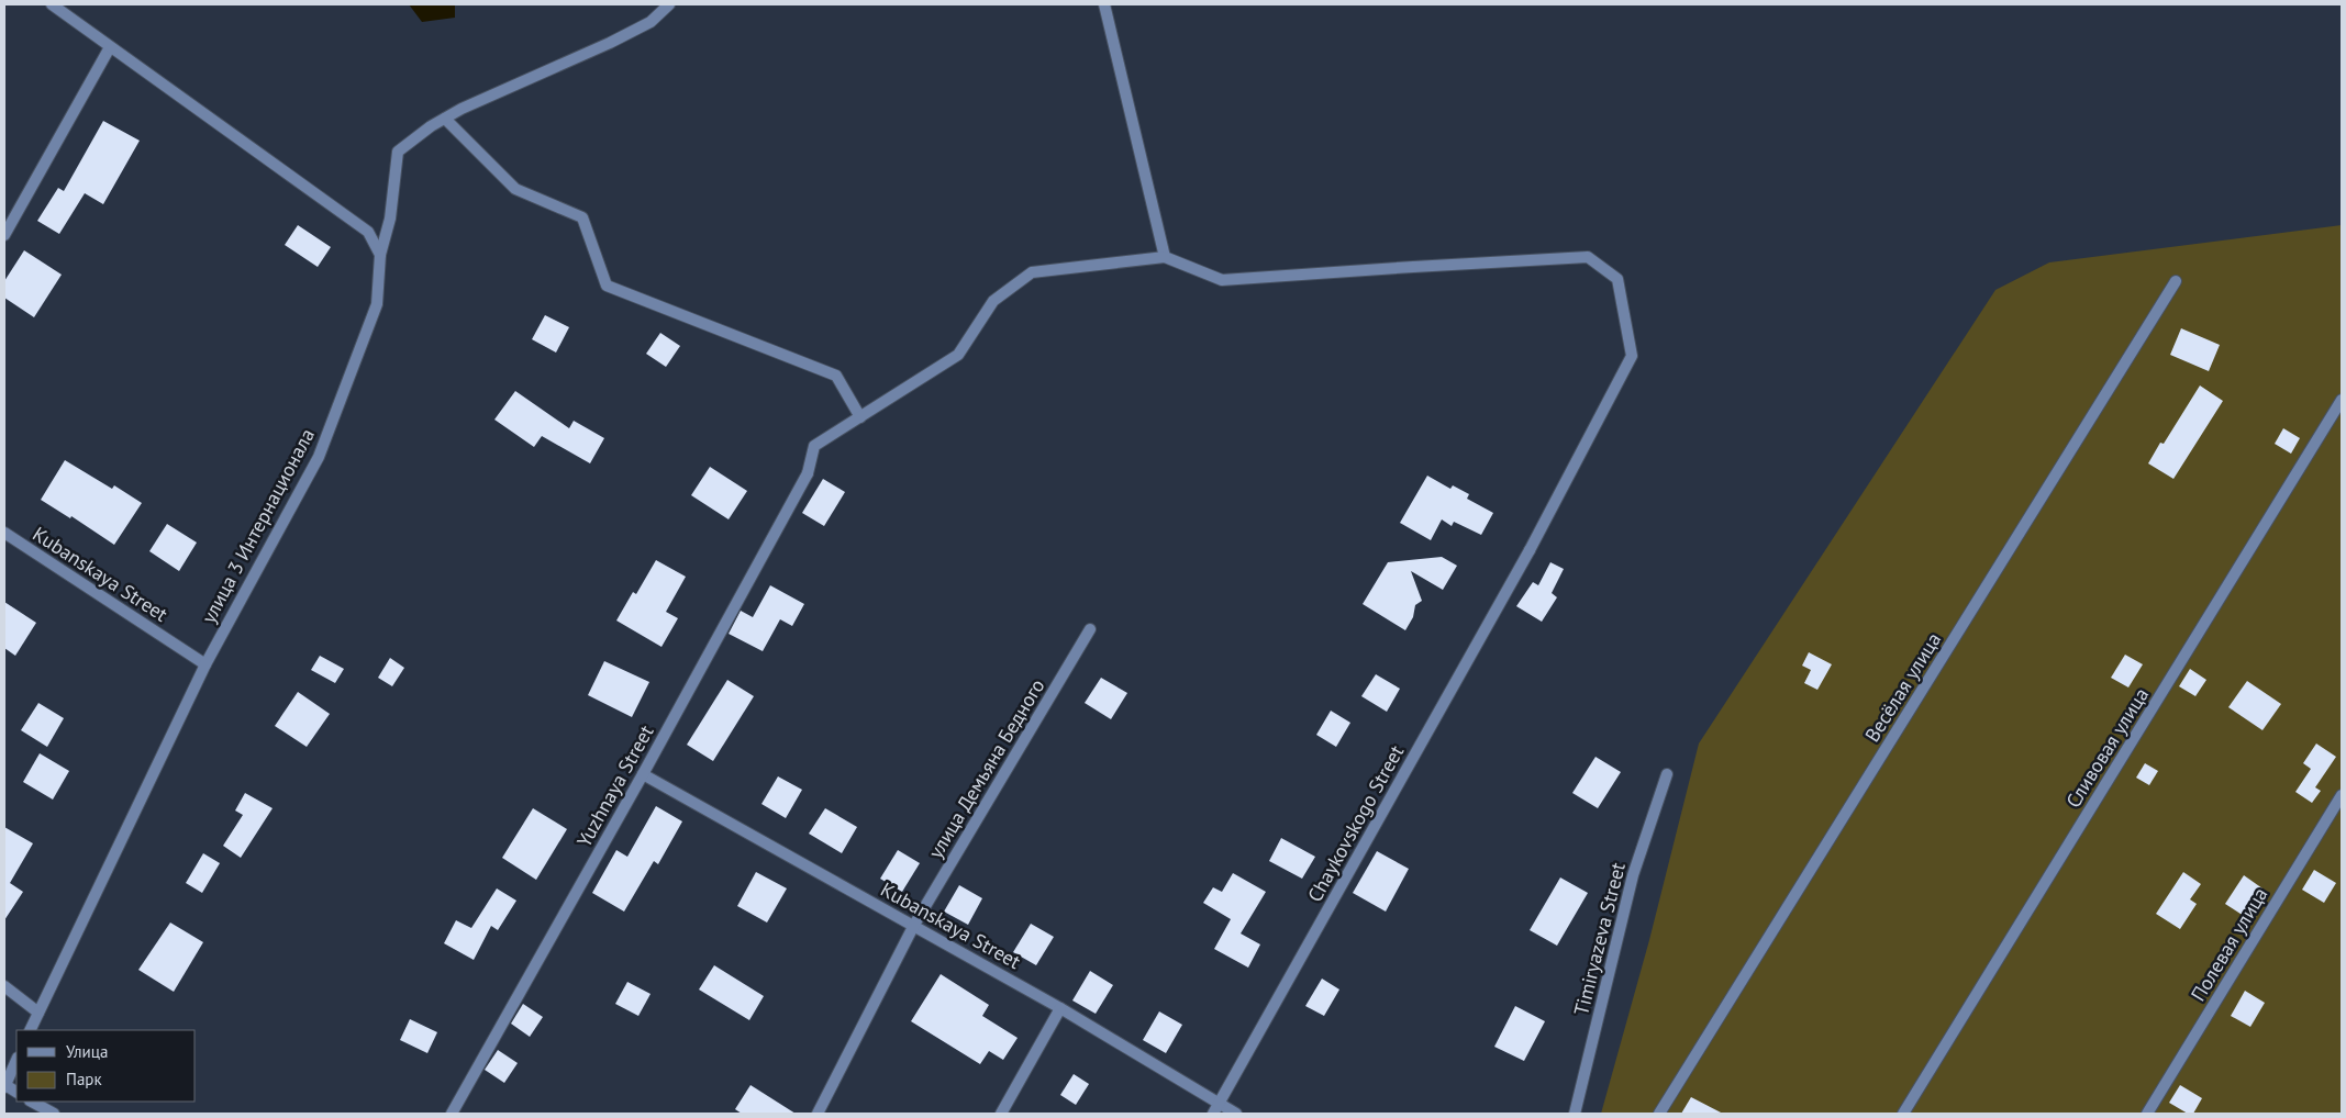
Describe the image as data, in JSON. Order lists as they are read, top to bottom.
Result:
{
  "streets": {
    "street": [
      "улица 3 Интернационала",
      "Kubanskaya Street",
      "Весёлая улица",
      "Сливовая улица",
      "улица Демьяна Бедного",
      "Yuzhnaya Street",
      "Chaykovskogo Street",
      "Timiryazeva Street",
      "Полевая улица"
    ]
  },
  "crossings": [
    ["улица 3 Интернационала", "Kubanskaya Street"],
    ["Kubanskaya Street", "улица Демьяна Бедного"],
    ["Kubanskaya Street", "Yuzhnaya Street"],
    ["Kubanskaya Street", "Chaykovskogo Street"],
    ["Yuzhnaya Street", "Chaykovskogo Street"]
  ],
  "legend": ["Улица", "Парк"]
}
